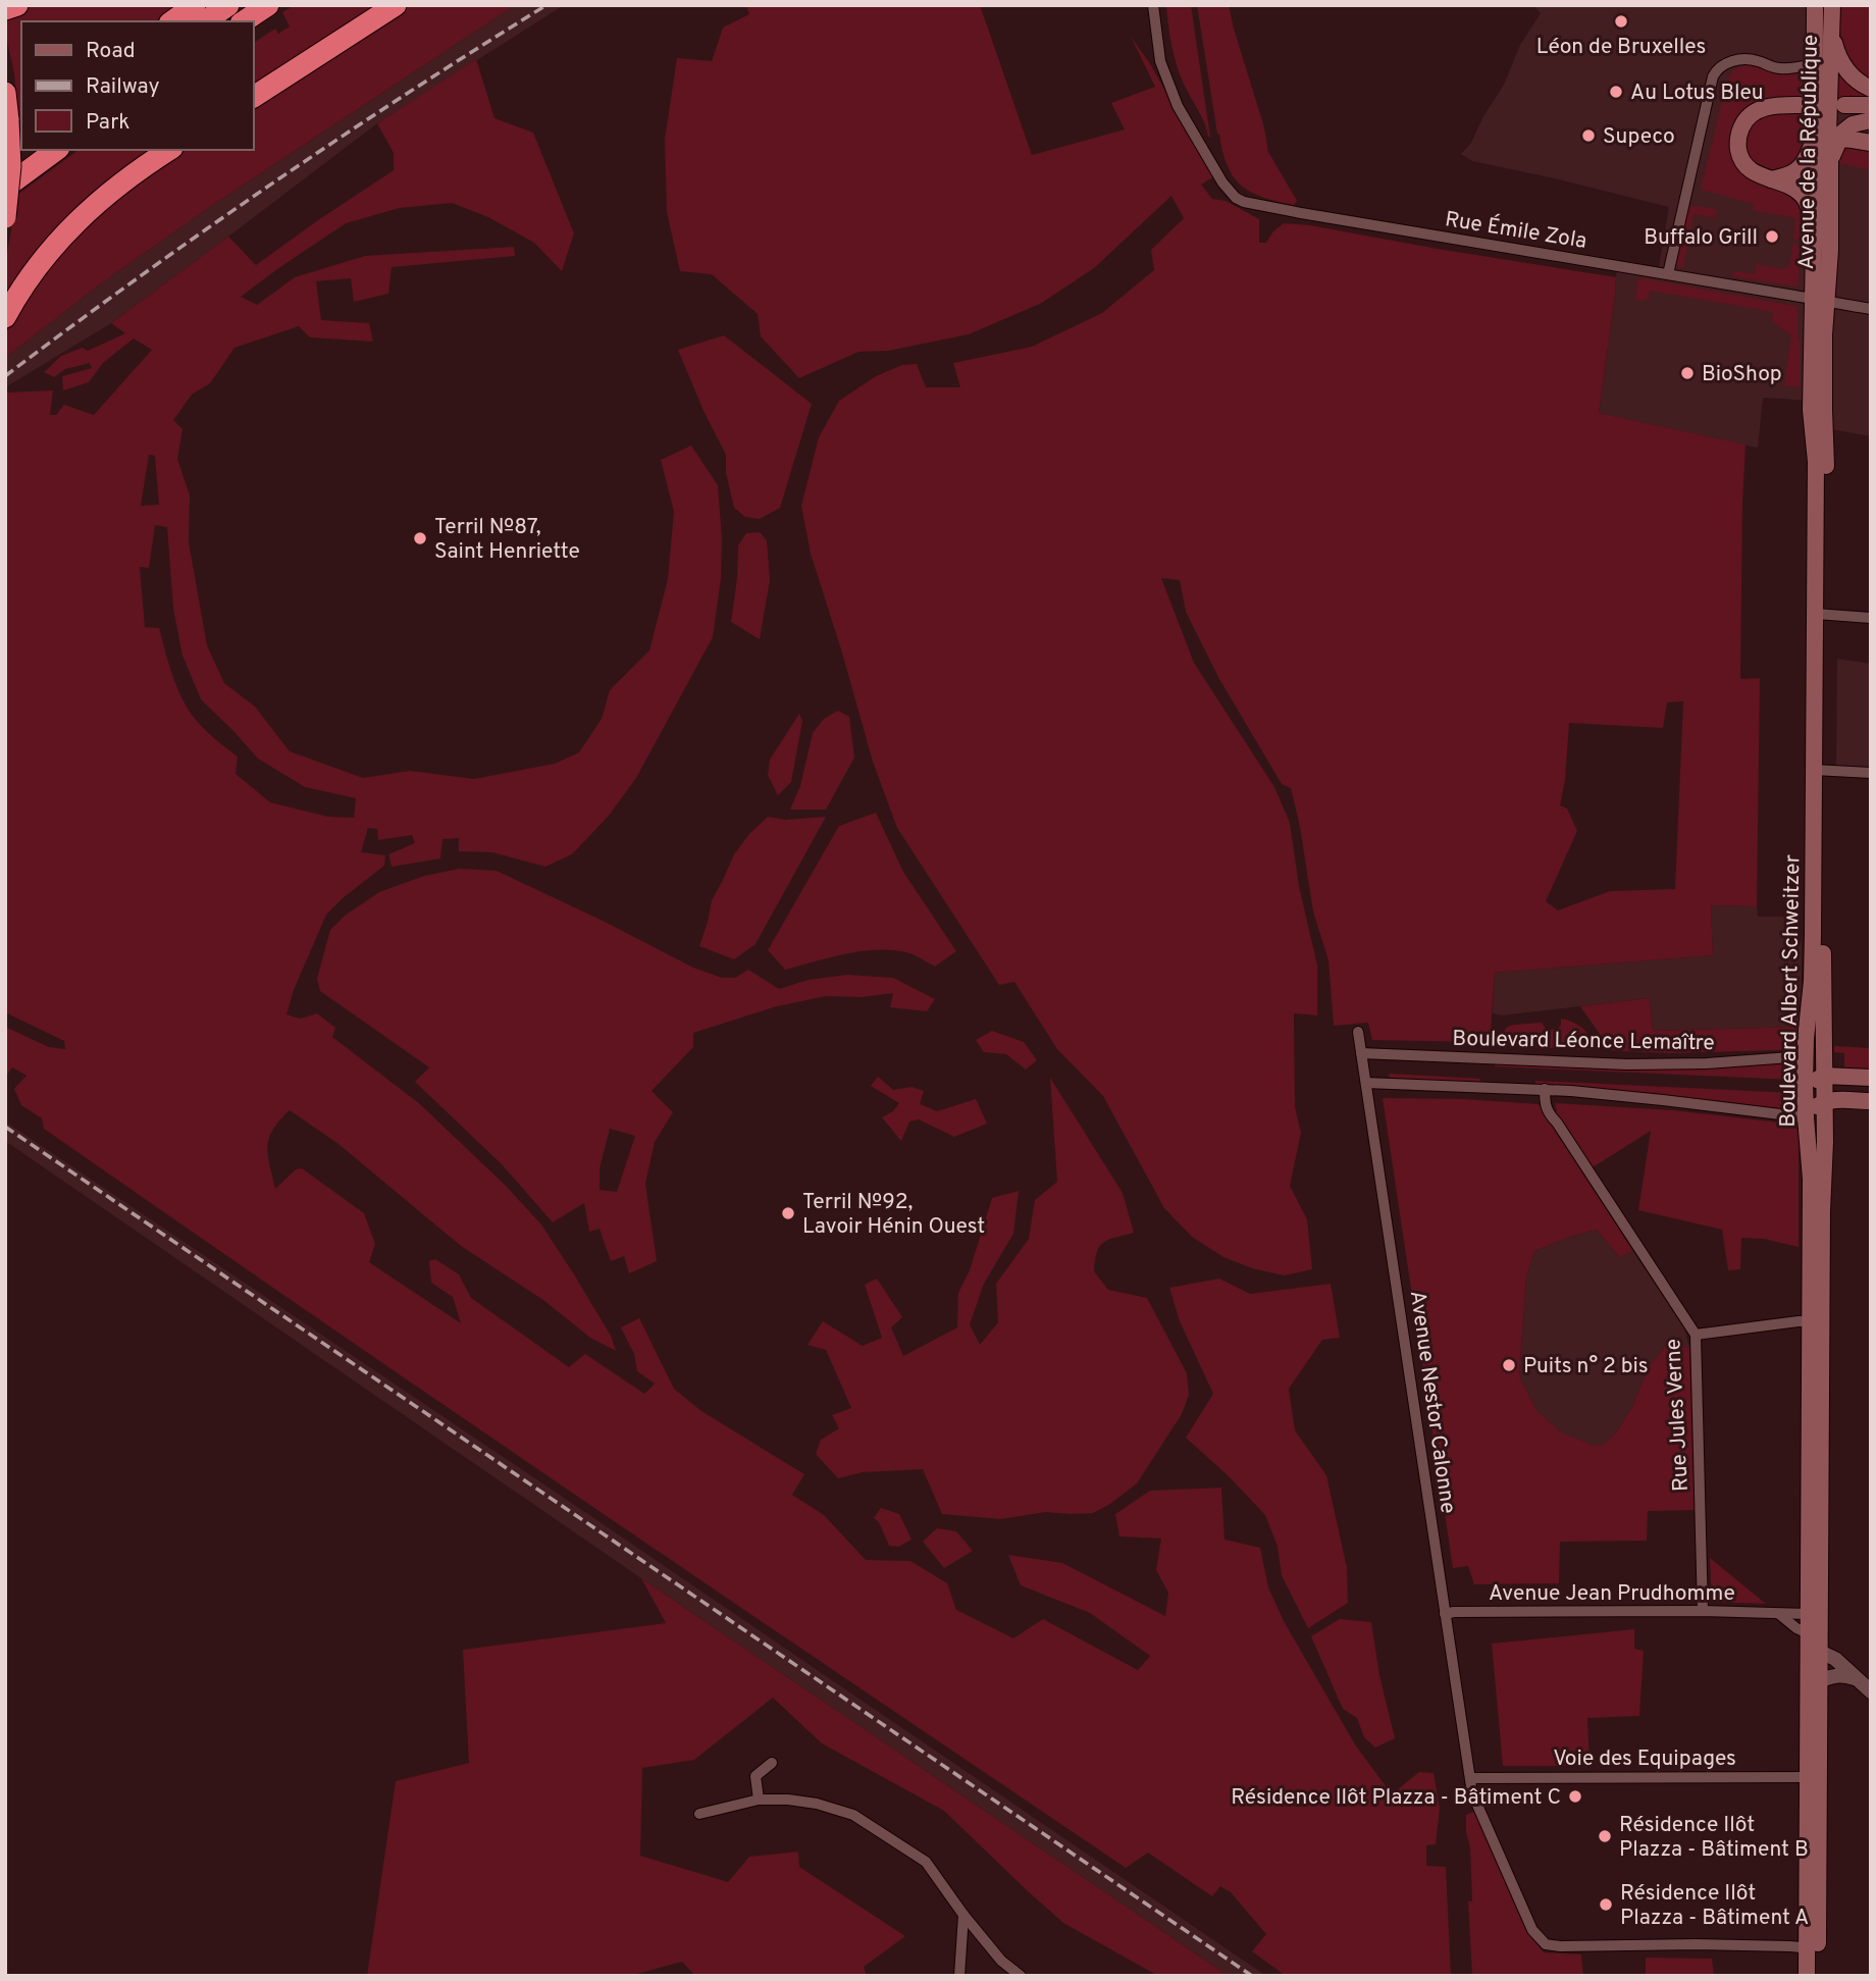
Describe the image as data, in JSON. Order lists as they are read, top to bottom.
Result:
{
  "streets": {
    "main road": ["Avenue de la République", "Boulevard Albert Schweitzer"],
    "street": [
      "Rue Émile Zola",
      "Boulevard Léonce Lemaître",
      "Avenue Nestor Calonne",
      "Rue Jules Verne",
      "Avenue Jean Prudhomme",
      "Voie des Equipages"
    ]
  },
  "crossings": [
    ["Avenue de la République", "Rue Émile Zola"],
    ["Avenue de la République", "Boulevard Albert Schweitzer"],
    ["Rue Émile Zola", "Boulevard Albert Schweitzer"],
    ["Boulevard Albert Schweitzer", "Boulevard Léonce Lemaître"],
    ["Boulevard Albert Schweitzer", "Avenue Nestor Calonne"],
    ["Boulevard Albert Schweitzer", "Avenue Jean Prudhomme"],
    ["Boulevard Albert Schweitzer", "Voie des Equipages"],
    ["Boulevard Léonce Lemaître", "Avenue Nestor Calonne"],
    ["Avenue Nestor Calonne", "Avenue Jean Prudhomme"],
    ["Avenue Nestor Calonne", "Voie des Equipages"],
    ["Rue Jules Verne", "Avenue Jean Prudhomme"]
  ],
  "places": [
    "Léon de Bruxelles",
    "Au Lotus Bleu",
    "Supeco",
    "Buffalo Grill",
    "BioShop",
    "Terril №87, Saint Henriette",
    "Terril №92, Lavoir Hénin Ouest",
    "Puits n° 2 bis",
    "Résidence Ilôt Plazza - Bâtiment C",
    "Résidence Ilôt Plazza - Bâtiment B",
    "Résidence Ilôt Plazza - Bâtiment A"
  ],
  "legend": ["Road", "Railway", "Park"]
}
